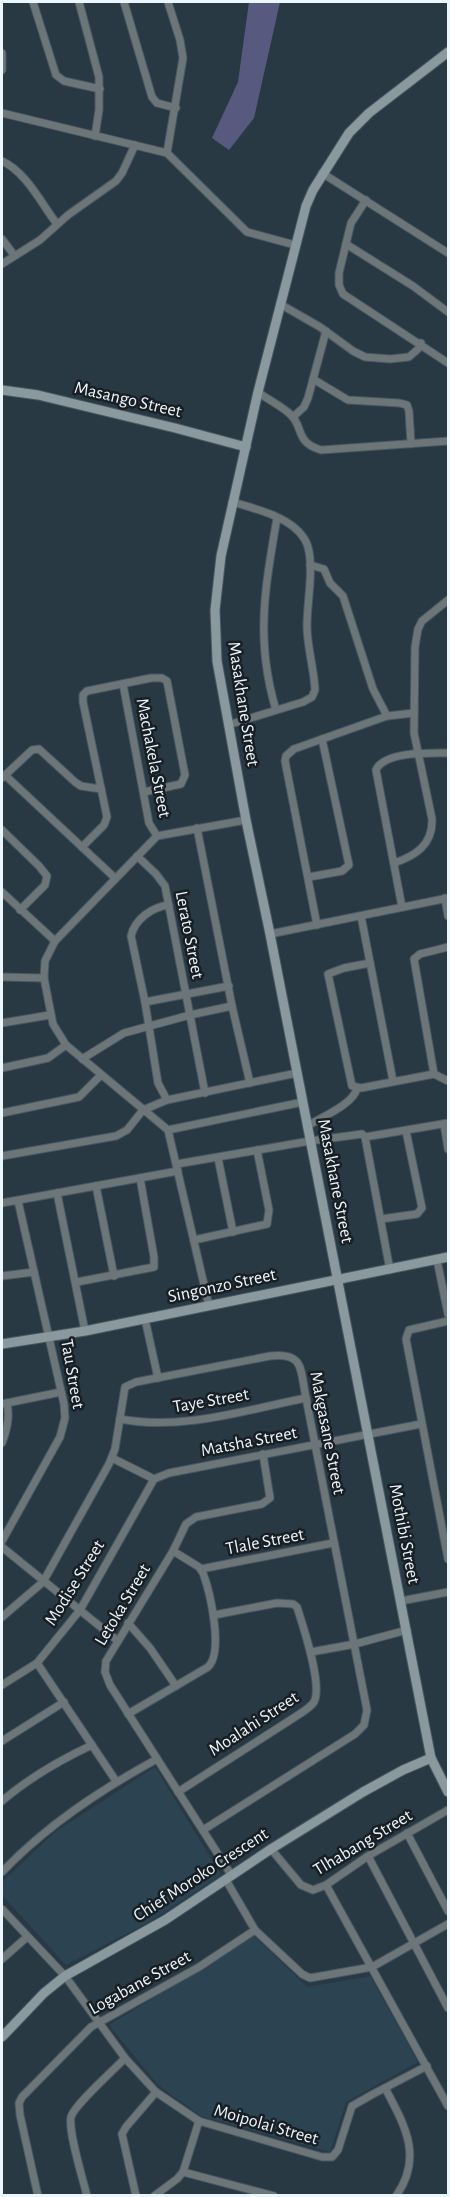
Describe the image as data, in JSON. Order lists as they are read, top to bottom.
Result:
{
  "streets": {
    "street": [
      "Masango Street",
      "Masakhane Street",
      "Machakela Street",
      "Lerato Street",
      "Singonzo Street",
      "Tau Street",
      "Taye Street",
      "Makgasane Street",
      "Matsha Street",
      "Mothibi Street",
      "Tlale Street",
      "Modise Street",
      "Letoka Street",
      "Moalahi Street",
      "Tlhabang Street",
      "Chief Moroko Crescent",
      "Logabane Street",
      "Moipolai Street"
    ]
  },
  "crossings": [
    ["Masango Street", "Masakhane Street"],
    ["Masakhane Street", "Singonzo Street"],
    ["Masakhane Street", "Mothibi Street"],
    ["Singonzo Street", "Tau Street"],
    ["Singonzo Street", "Mothibi Street"],
    ["Taye Street", "Makgasane Street"],
    ["Makgasane Street", "Matsha Street"],
    ["Makgasane Street", "Tlale Street"],
    ["Makgasane Street", "Letoka Street"],
    ["Matsha Street", "Mothibi Street"],
    ["Matsha Street", "Modise Street"],
    ["Matsha Street", "Letoka Street"],
    ["Mothibi Street", "Chief Moroko Crescent"],
    ["Letoka Street", "Moalahi Street"],
    ["Letoka Street", "Chief Moroko Crescent"],
    ["Letoka Street", "Logabane Street"],
    ["Tlhabang Street", "Chief Moroko Crescent"],
    ["Chief Moroko Crescent", "Moipolai Street"],
    ["Logabane Street", "Moipolai Street"]
  ]
}
